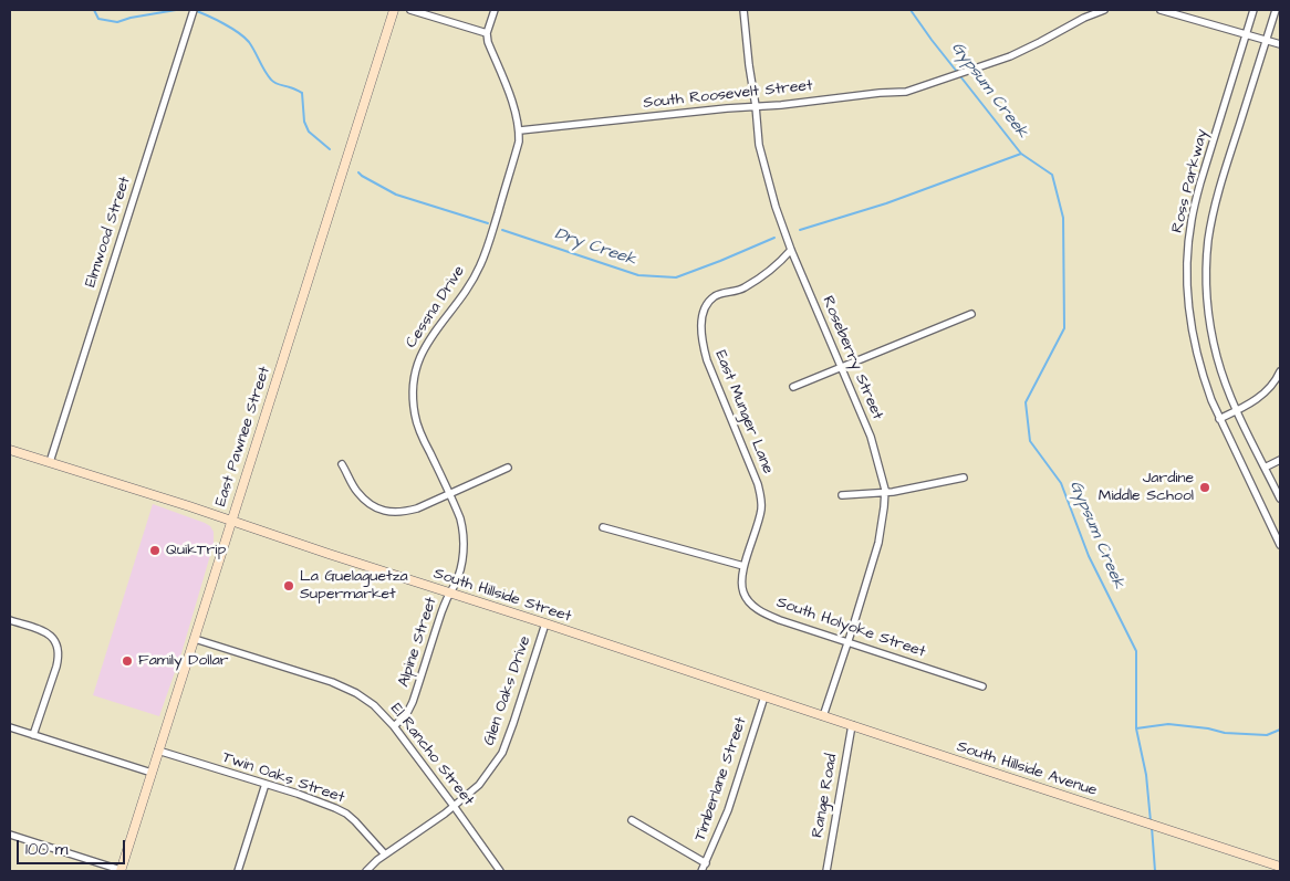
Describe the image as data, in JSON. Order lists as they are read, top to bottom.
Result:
{
  "streets": {
    "main road": ["East Pawnee Street", "South Hillside Street", "South Hillside Avenue"],
    "street": [
      "South Roosevelt Street",
      "Ross Parkway",
      "Elmwood Street",
      "Cessna Drive",
      "Roseberry Street",
      "East Munger Lane",
      "South Holyoke Street",
      "Alpine Street",
      "Glen Oaks Drive",
      "El Rancho Street",
      "Twin Oaks Street",
      "Timberlane Street",
      "Range Road"
    ]
  },
  "crossings": [
    ["South Roosevelt Street", "Cessna Drive"],
    ["South Roosevelt Street", "Roseberry Street"],
    ["Elmwood Street", "South Hillside Street"],
    ["Cessna Drive", "South Hillside Street"],
    ["Cessna Drive", "Alpine Street"],
    ["Roseberry Street", "East Munger Lane"],
    ["Roseberry Street", "South Holyoke Street"],
    ["Roseberry Street", "South Hillside Avenue"],
    ["East Munger Lane", "South Holyoke Street"],
    ["East Pawnee Street", "South Hillside Street"],
    ["East Pawnee Street", "El Rancho Street"],
    ["East Pawnee Street", "Twin Oaks Street"],
    ["South Hillside Street", "Alpine Street"],
    ["South Hillside Street", "Glen Oaks Drive"],
    ["South Hillside Street", "South Hillside Avenue"],
    ["South Hillside Street", "Timberlane Street"],
    ["Alpine Street", "El Rancho Street"],
    ["Glen Oaks Drive", "El Rancho Street"],
    ["Glen Oaks Drive", "Twin Oaks Street"],
    ["South Hillside Avenue", "Timberlane Street"],
    ["South Hillside Avenue", "Range Road"]
  ],
  "water": ["Gypsum Creek", "Dry Creek"],
  "places": [
    "Jardine Middle School",
    "QuikTrip",
    "La Guelaguetza Supermarket",
    "Family Dollar"
  ],
  "scale_bar": "100 m"
}
